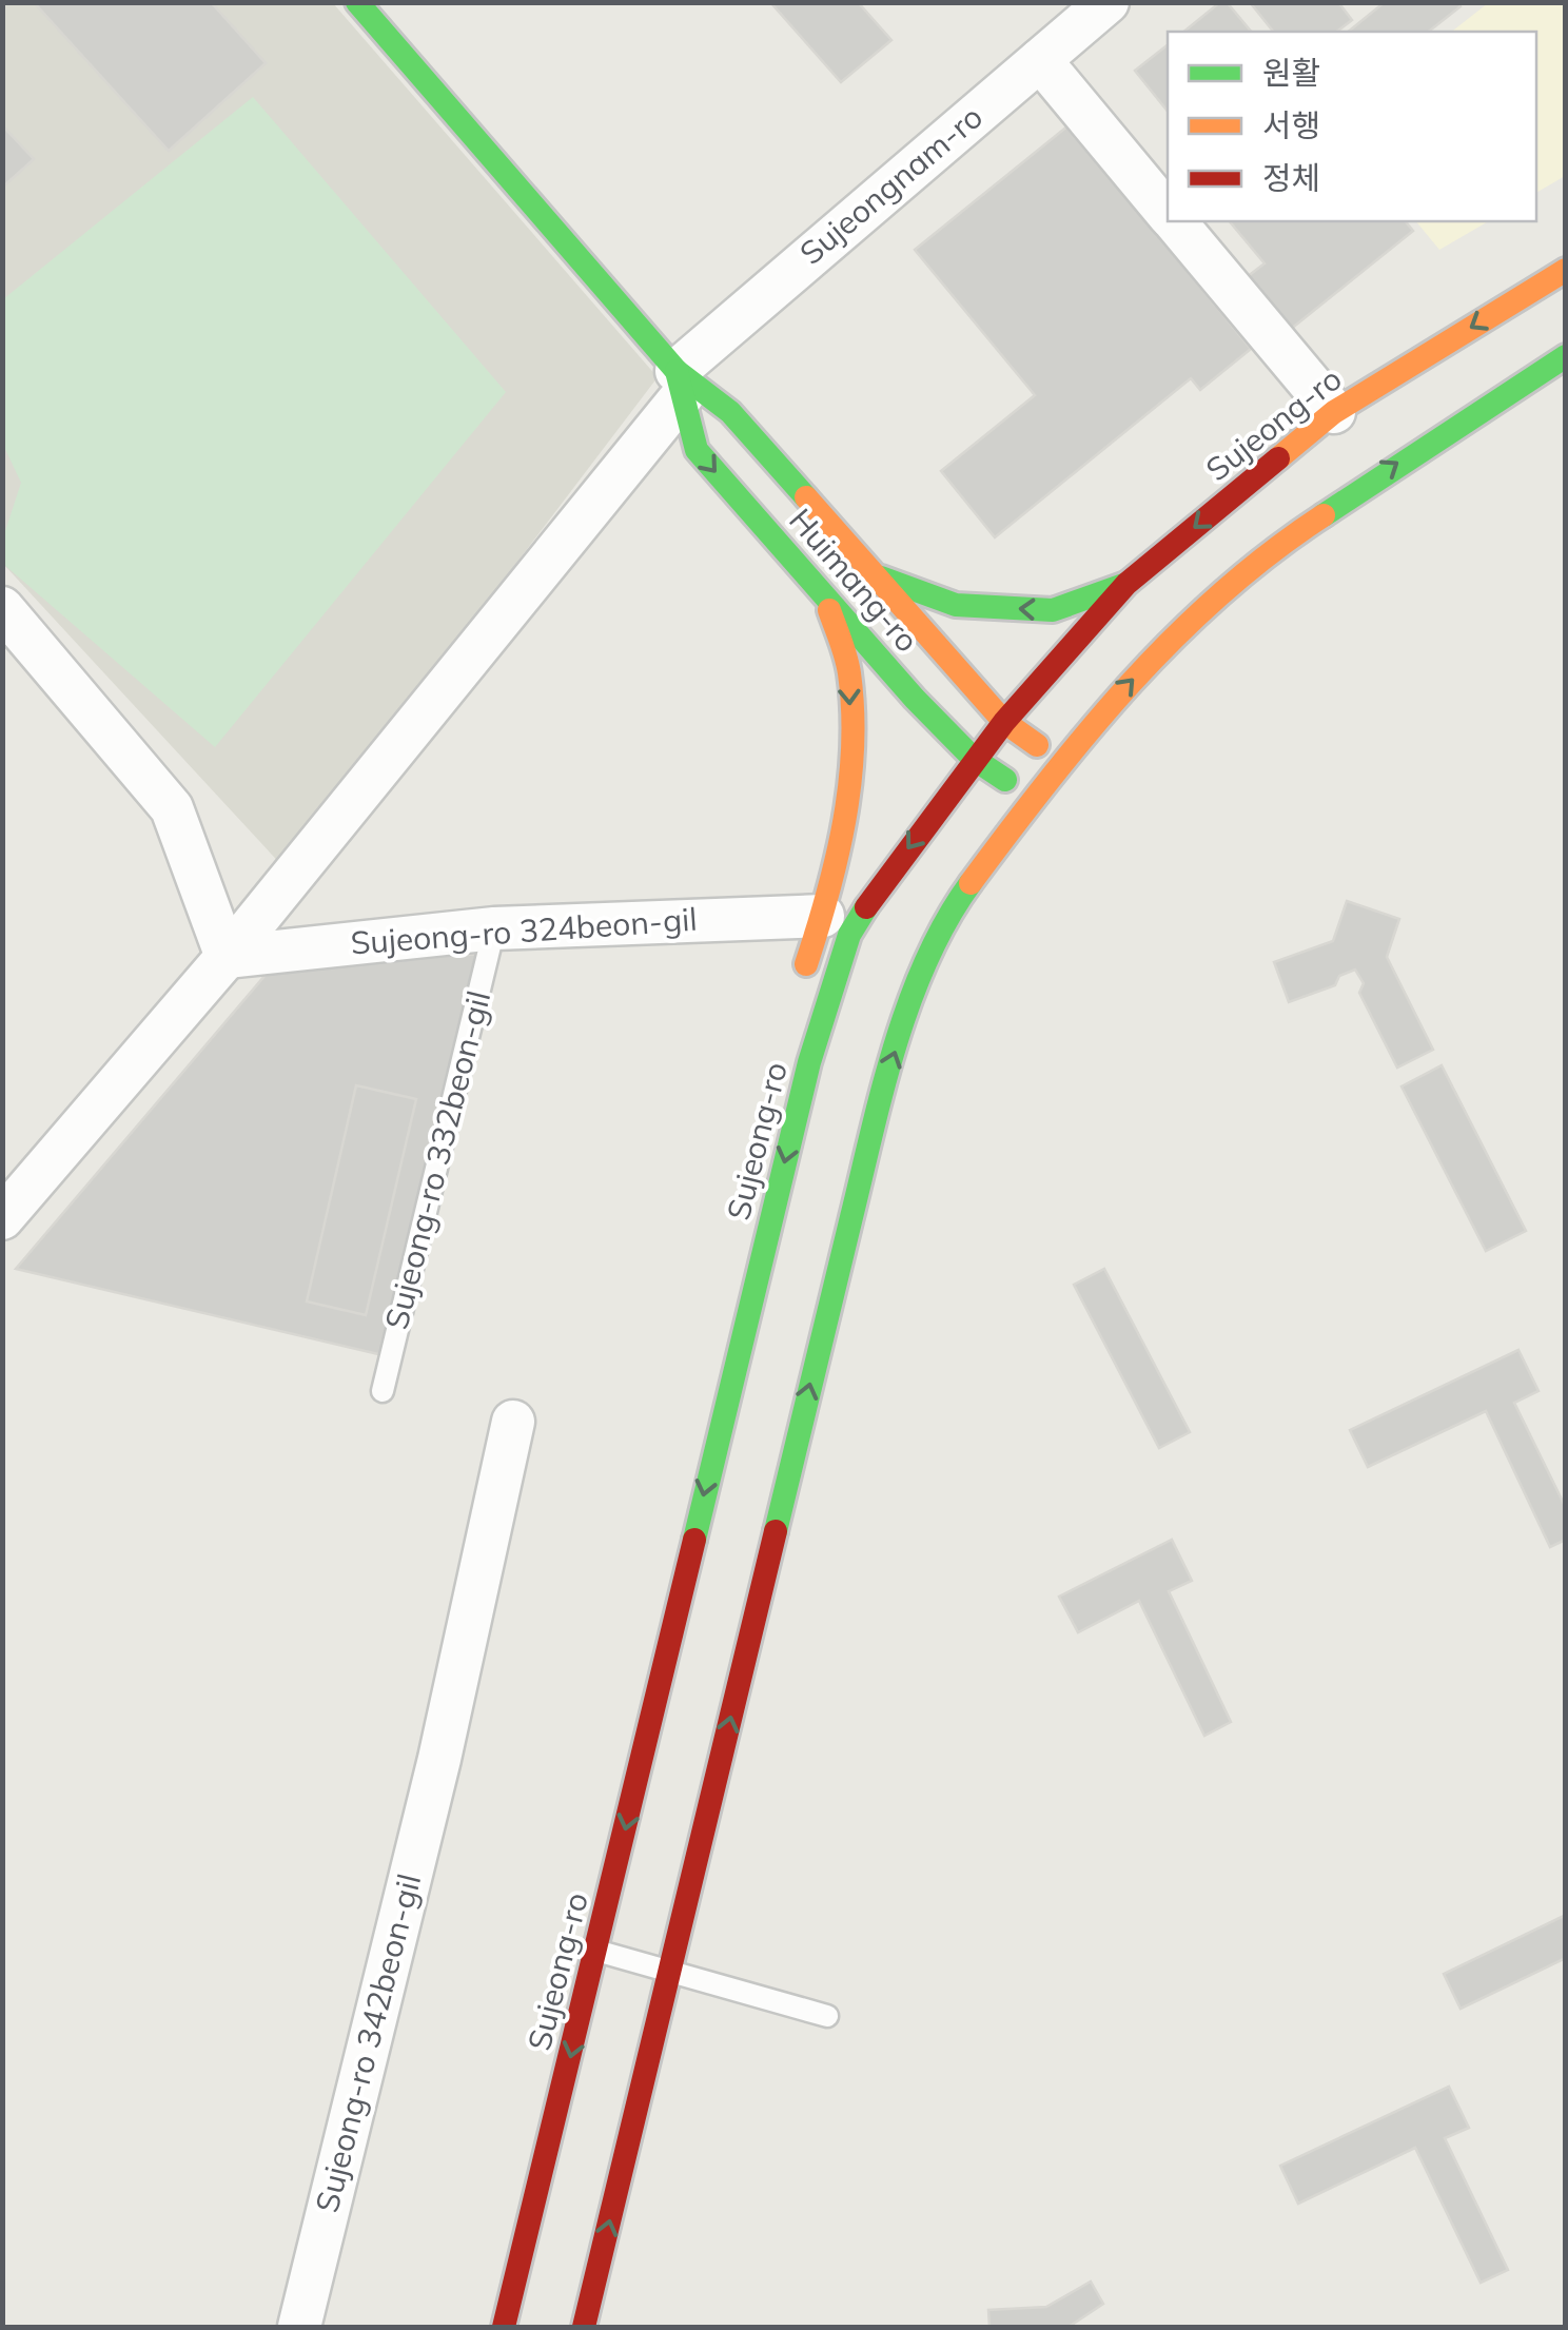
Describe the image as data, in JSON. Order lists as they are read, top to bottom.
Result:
{
  "streets": {
    "main road": ["Sujeong-ro", "Huimang-ro"],
    "street": ["Sujeongnam-ro", "Sujeong-ro 324beon-gil", "Sujeong-ro 342beon-gil"],
    "lane": ["Sujeong-ro 332beon-gil"]
  },
  "crossings": [
    ["Sujeongnam-ro", "Huimang-ro"],
    ["Sujeongnam-ro", "Sujeong-ro 324beon-gil"],
    ["Sujeong-ro", "Huimang-ro"],
    ["Sujeong-ro 324beon-gil", "Sujeong-ro 332beon-gil"]
  ],
  "legend": ["원활", "서행", "정체"]
}
